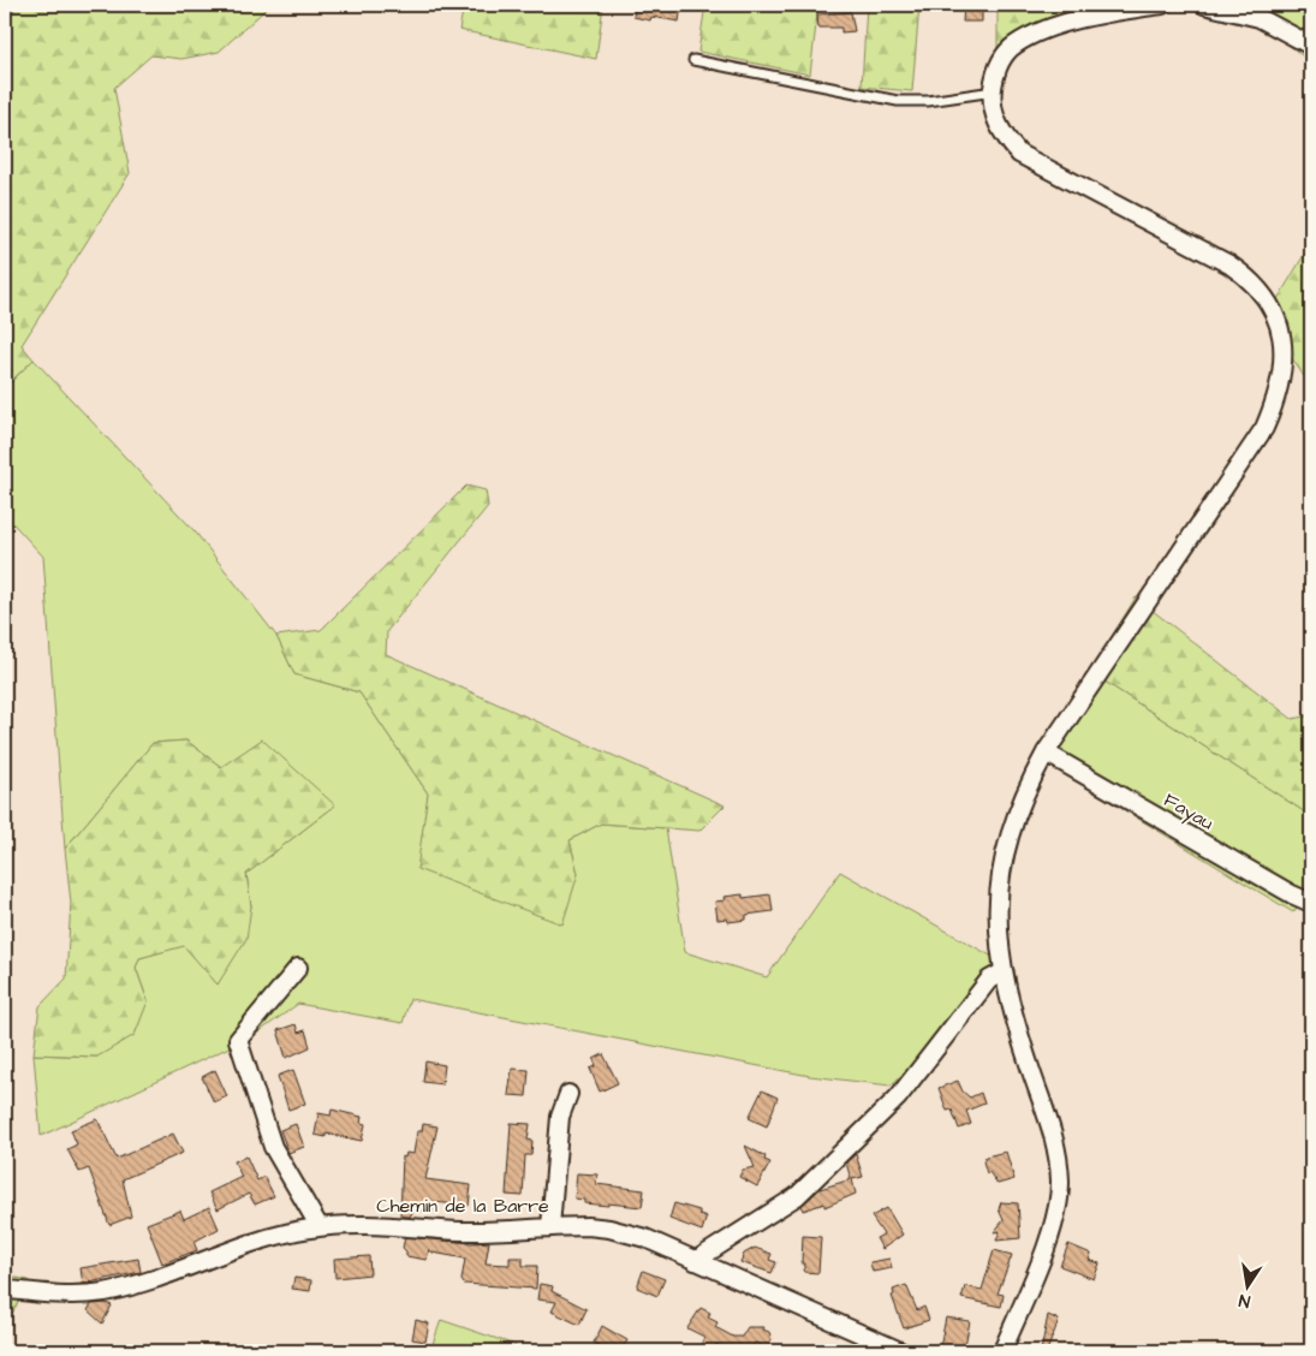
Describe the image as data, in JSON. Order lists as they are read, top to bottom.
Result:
{
  "streets": {
    "street": ["Fayau", "Chemin de la Barre"]
  },
  "north": "bottom"
}
